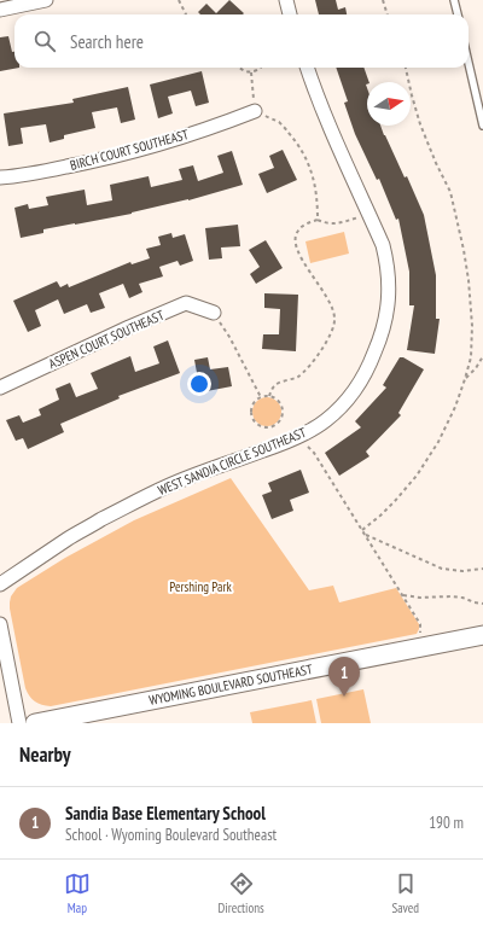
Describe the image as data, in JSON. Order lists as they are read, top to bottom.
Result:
{
  "streets": {
    "main road": ["WYOMING BOULEVARD SOUTHEAST"],
    "street": ["BIRCH COURT SOUTHEAST", "ASPEN COURT SOUTHEAST", "WEST SANDIA CIRCLE SOUTHEAST"]
  },
  "parks": ["Pershing Park"],
  "north": "right",
  "page": {
    "search": "Search here",
    "pins": "1",
    "heading": "Nearby",
    "list": [
      {
        "mark": "1",
        "name": "Sandia Base Elementary School",
        "note": "School · Wyoming Boulevard Southeast",
        "value": "190 m"
      }
    ],
    "nav": ["Map", "Directions", "Saved"]
  }
}
